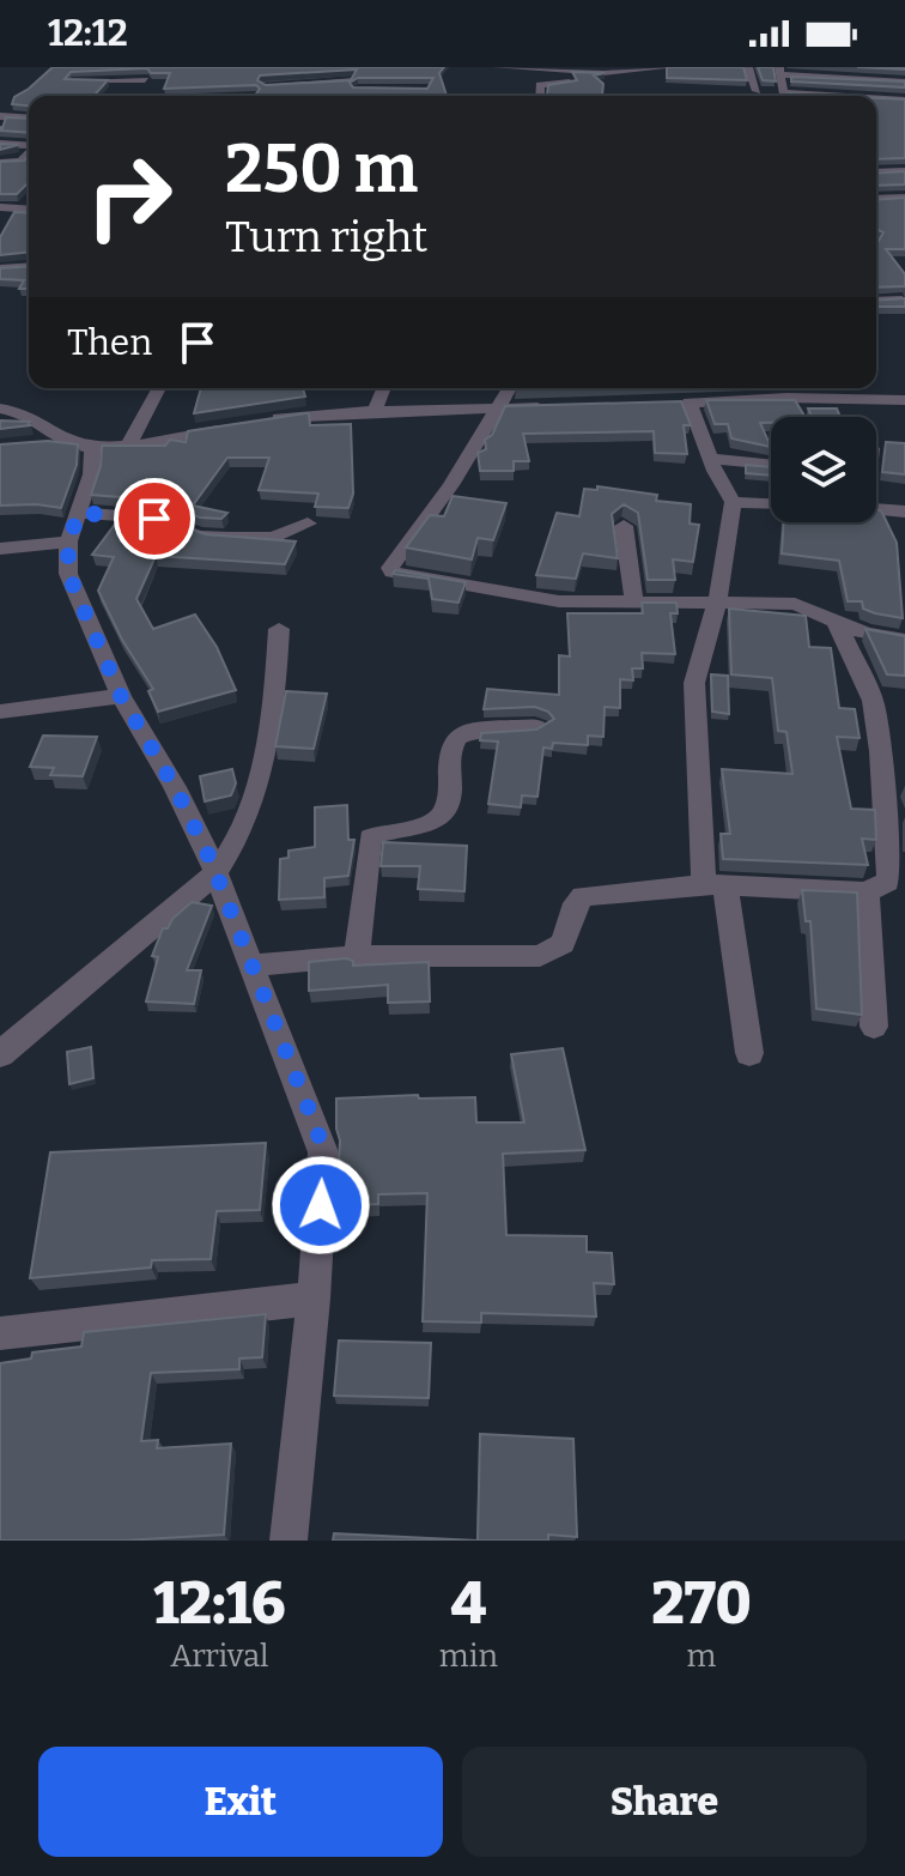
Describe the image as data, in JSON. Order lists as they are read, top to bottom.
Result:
{
  "page": {
    "status": "12:12",
    "turn": ["250 m", "Turn right"],
    "then": "Then",
    "eta": [
      "12:16",
      "Arrival",
      "4",
      "min",
      "270",
      "m"
    ],
    "buttons": ["Exit", "Share"]
  }
}
